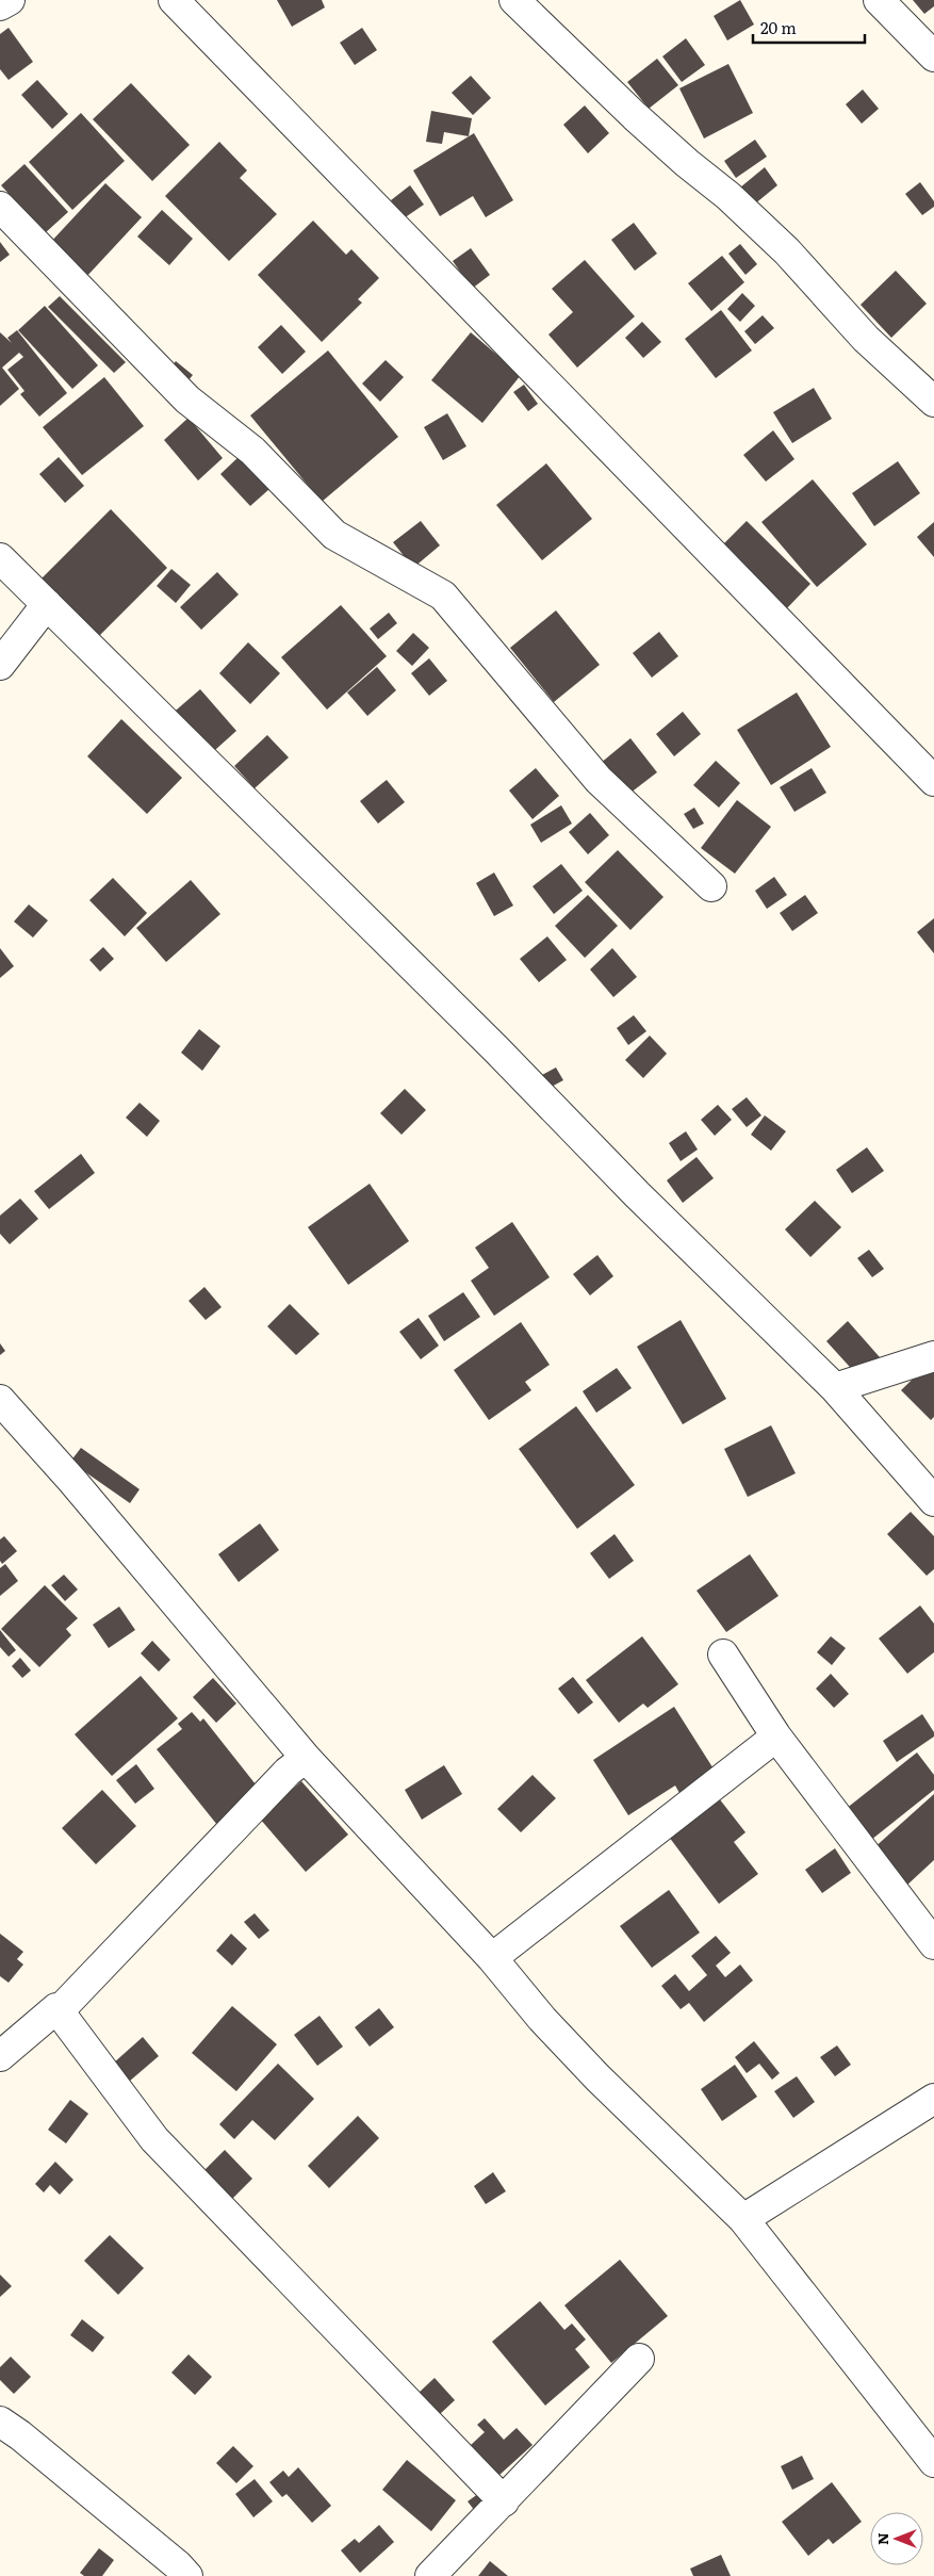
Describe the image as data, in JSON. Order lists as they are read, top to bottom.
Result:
{
  "scale_bar": "20 m",
  "north": "left"
}
